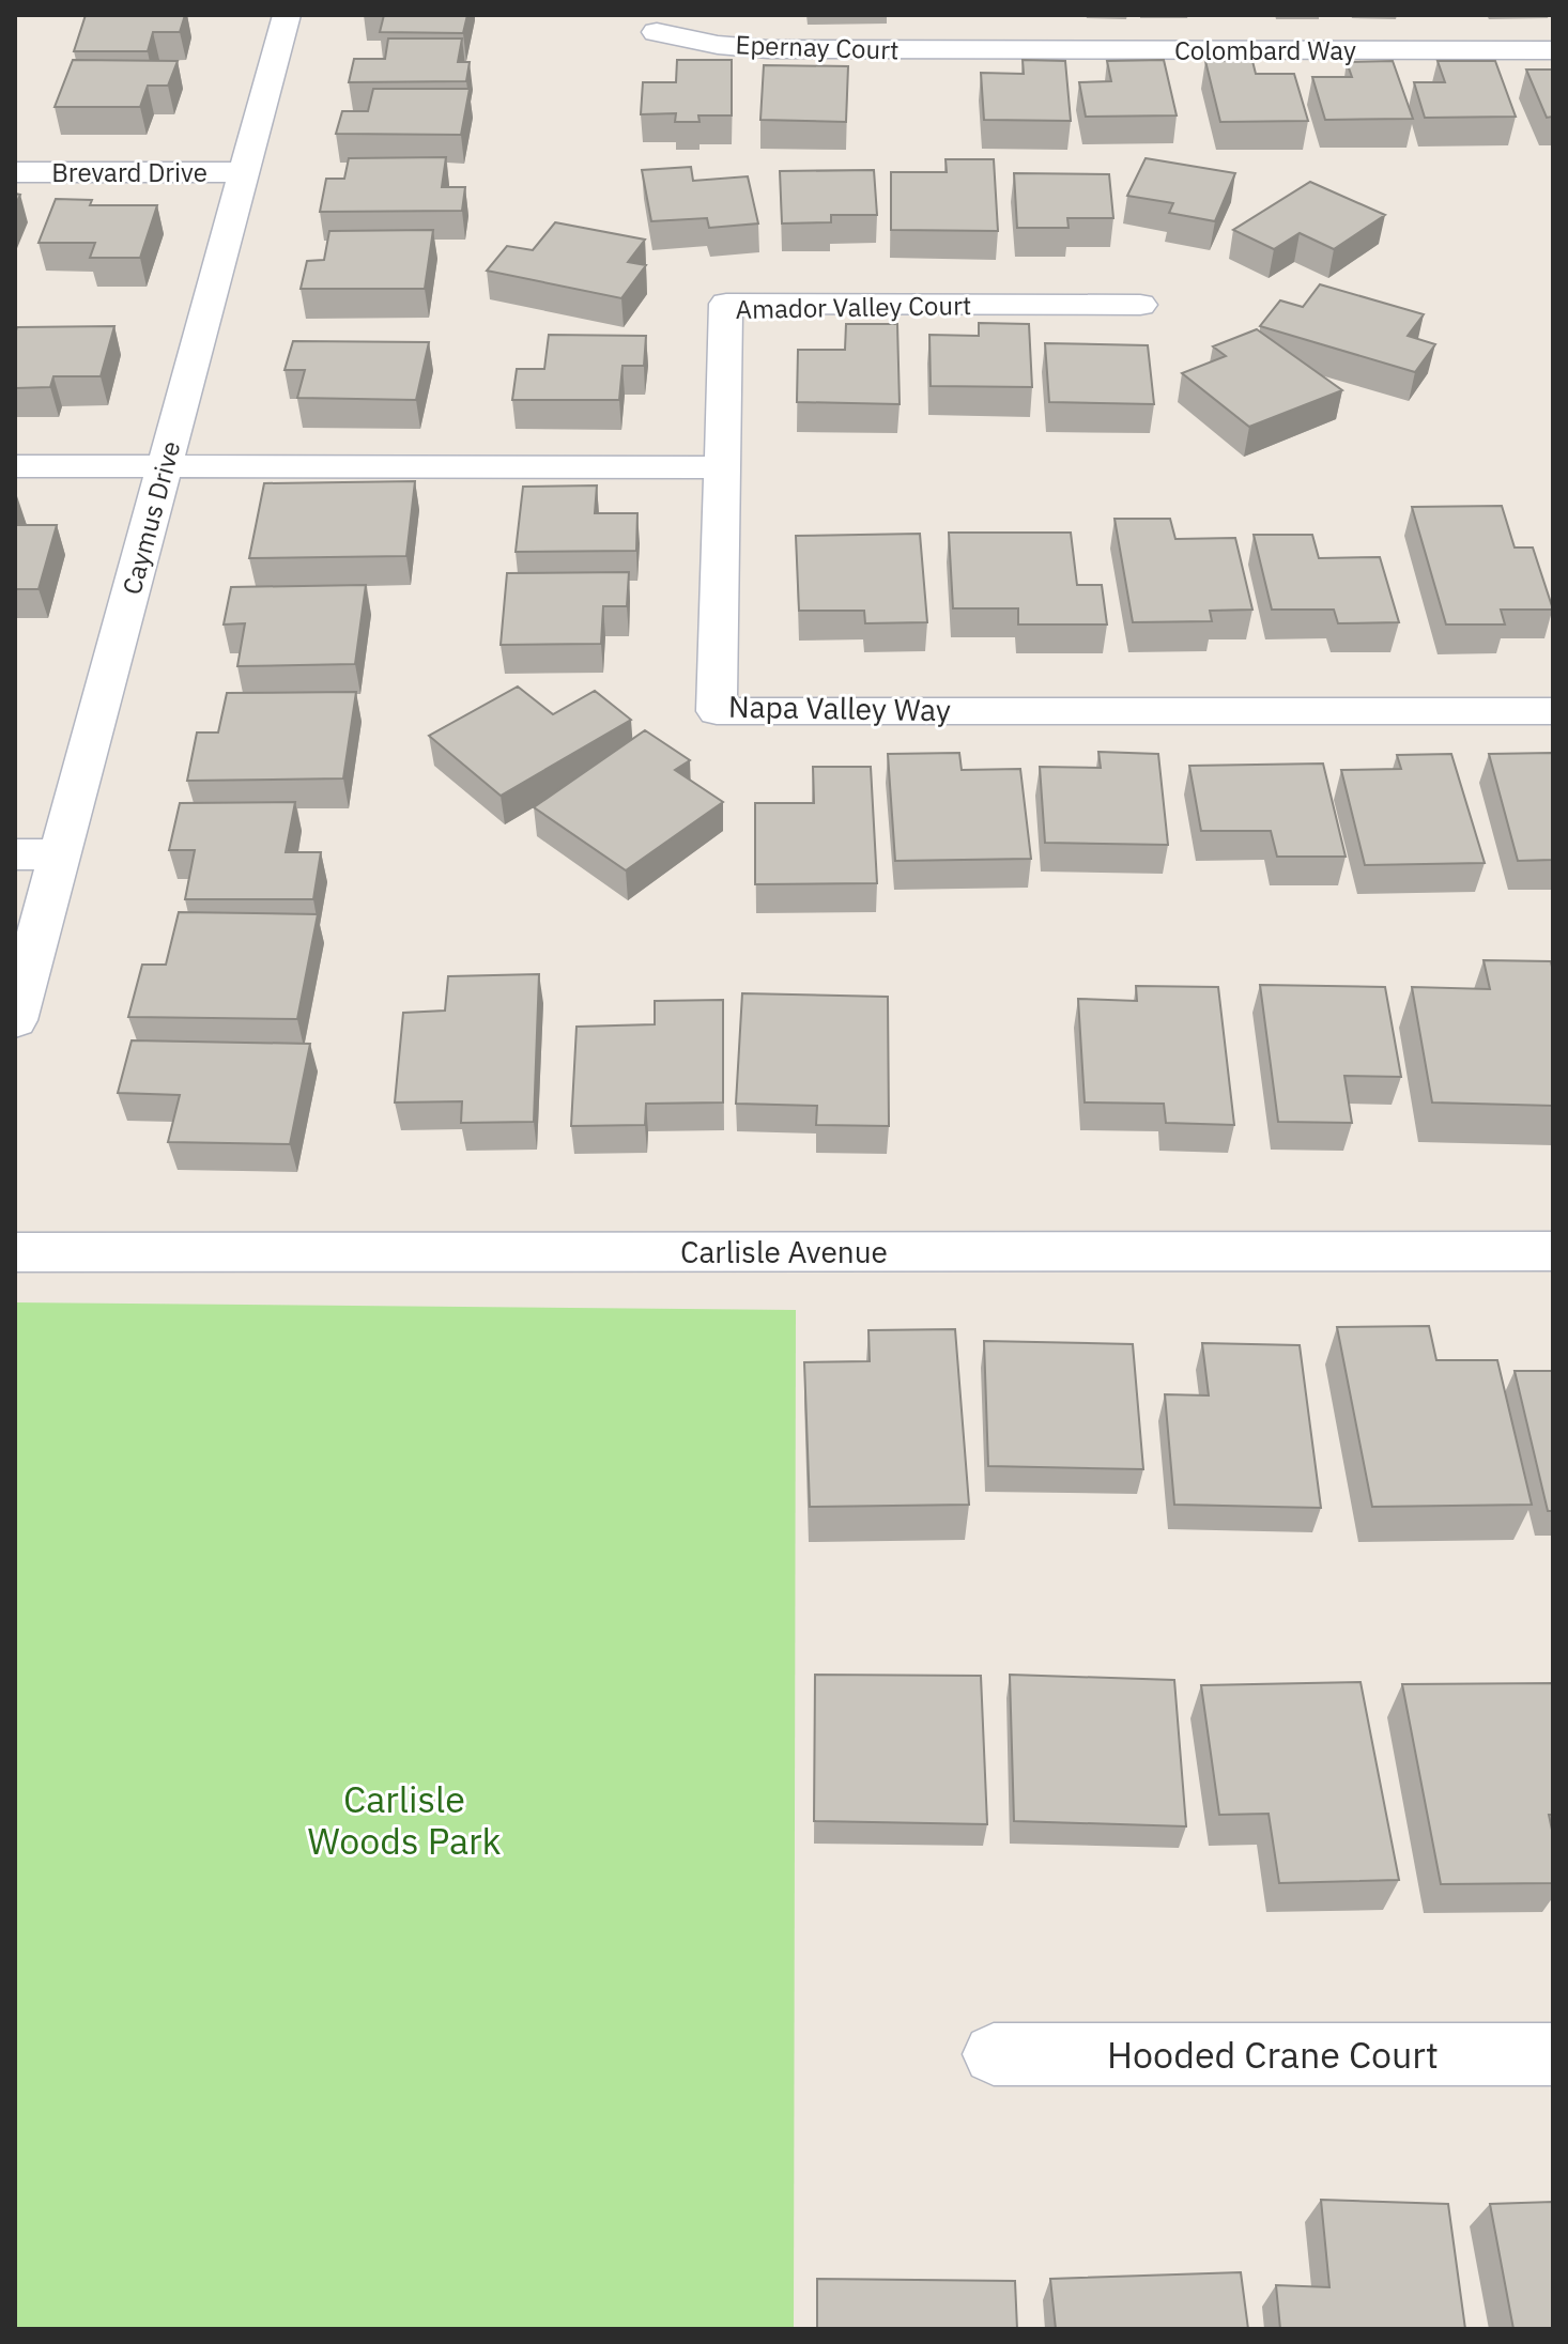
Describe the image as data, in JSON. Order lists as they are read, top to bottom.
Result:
{
  "streets": {
    "street": [
      "Epernay Court",
      "Colombard Way",
      "Brevard Drive",
      "Amador Valley Court",
      "Caymus Drive",
      "Napa Valley Way",
      "Carlisle Avenue",
      "Hooded Crane Court"
    ]
  },
  "crossings": [
    ["Epernay Court", "Colombard Way"],
    ["Brevard Drive", "Caymus Drive"],
    ["Amador Valley Court", "Napa Valley Way"]
  ],
  "parks": ["Carlisle Woods Park"]
}
